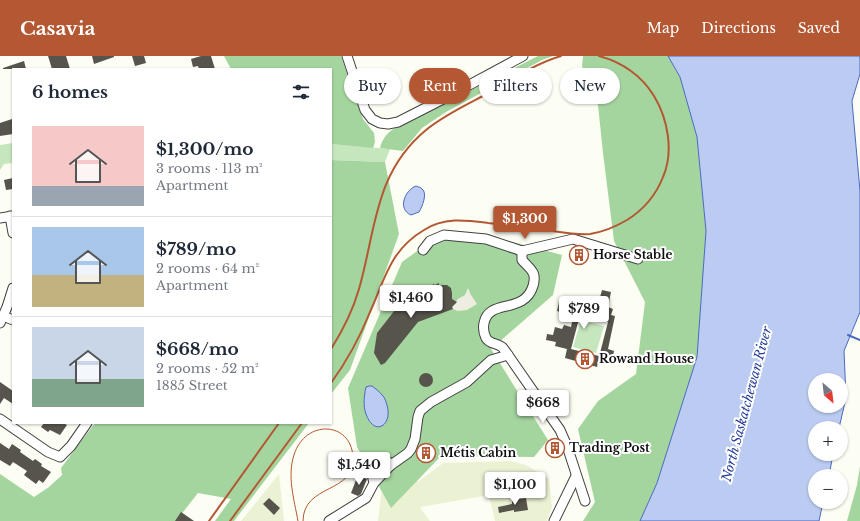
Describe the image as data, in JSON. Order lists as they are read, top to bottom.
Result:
{
  "water": ["North Saskatchewan River"],
  "places": {
    "building": [
      "Horse Stable",
      "Rowand House",
      "Trading Post",
      "Métis Cabin"
    ]
  },
  "north": "bottom right",
  "page": {
    "header": "Casavia",
    "nav": ["Map", "Directions", "Saved"],
    "chip": [
      "Buy",
      "Rent",
      "Filters",
      "New"
    ],
    "heading": "6 homes",
    "list": [
      {
        "name": "$1,300/mo",
        "note": "3 rooms · 113 m² · Apartment"
      },
      {
        "name": "$789/mo",
        "note": "2 rooms · 64 m² · Apartment"
      },
      {
        "name": "$668/mo",
        "note": "2 rooms · 52 m² · 1885 Street"
      }
    ],
    "price": [
      "$1,300",
      "$1,460",
      "$789",
      "$668",
      "$1,540",
      "$1,100"
    ],
    "map_buttons": ["+", "−"]
  }
}
